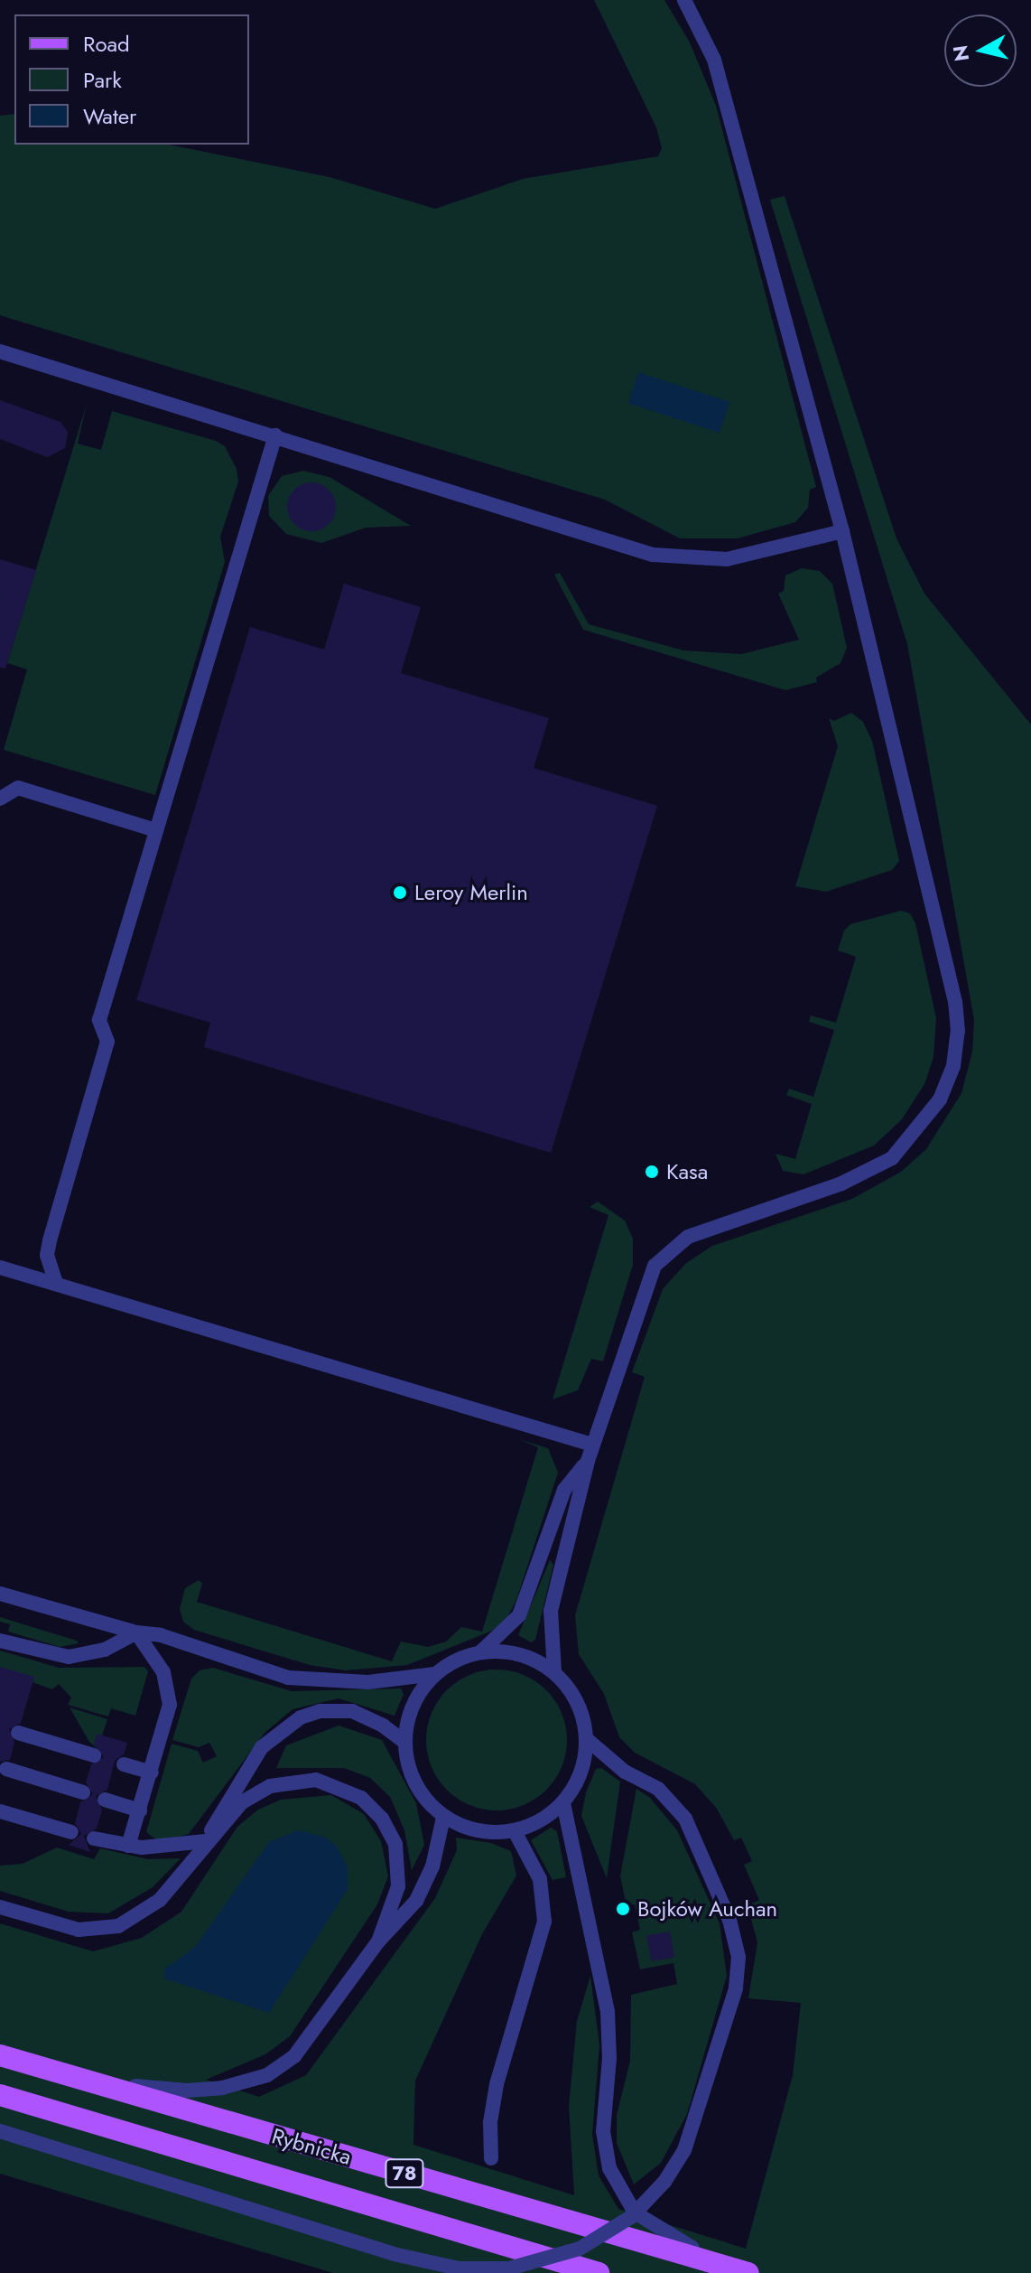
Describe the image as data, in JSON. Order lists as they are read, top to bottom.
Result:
{
  "streets": {
    "main road": ["Rybnicka", "78"]
  },
  "places": ["Leroy Merlin", "Kasa", "Bojków Auchan"],
  "legend": ["Road", "Park", "Water"],
  "north": "left"
}
